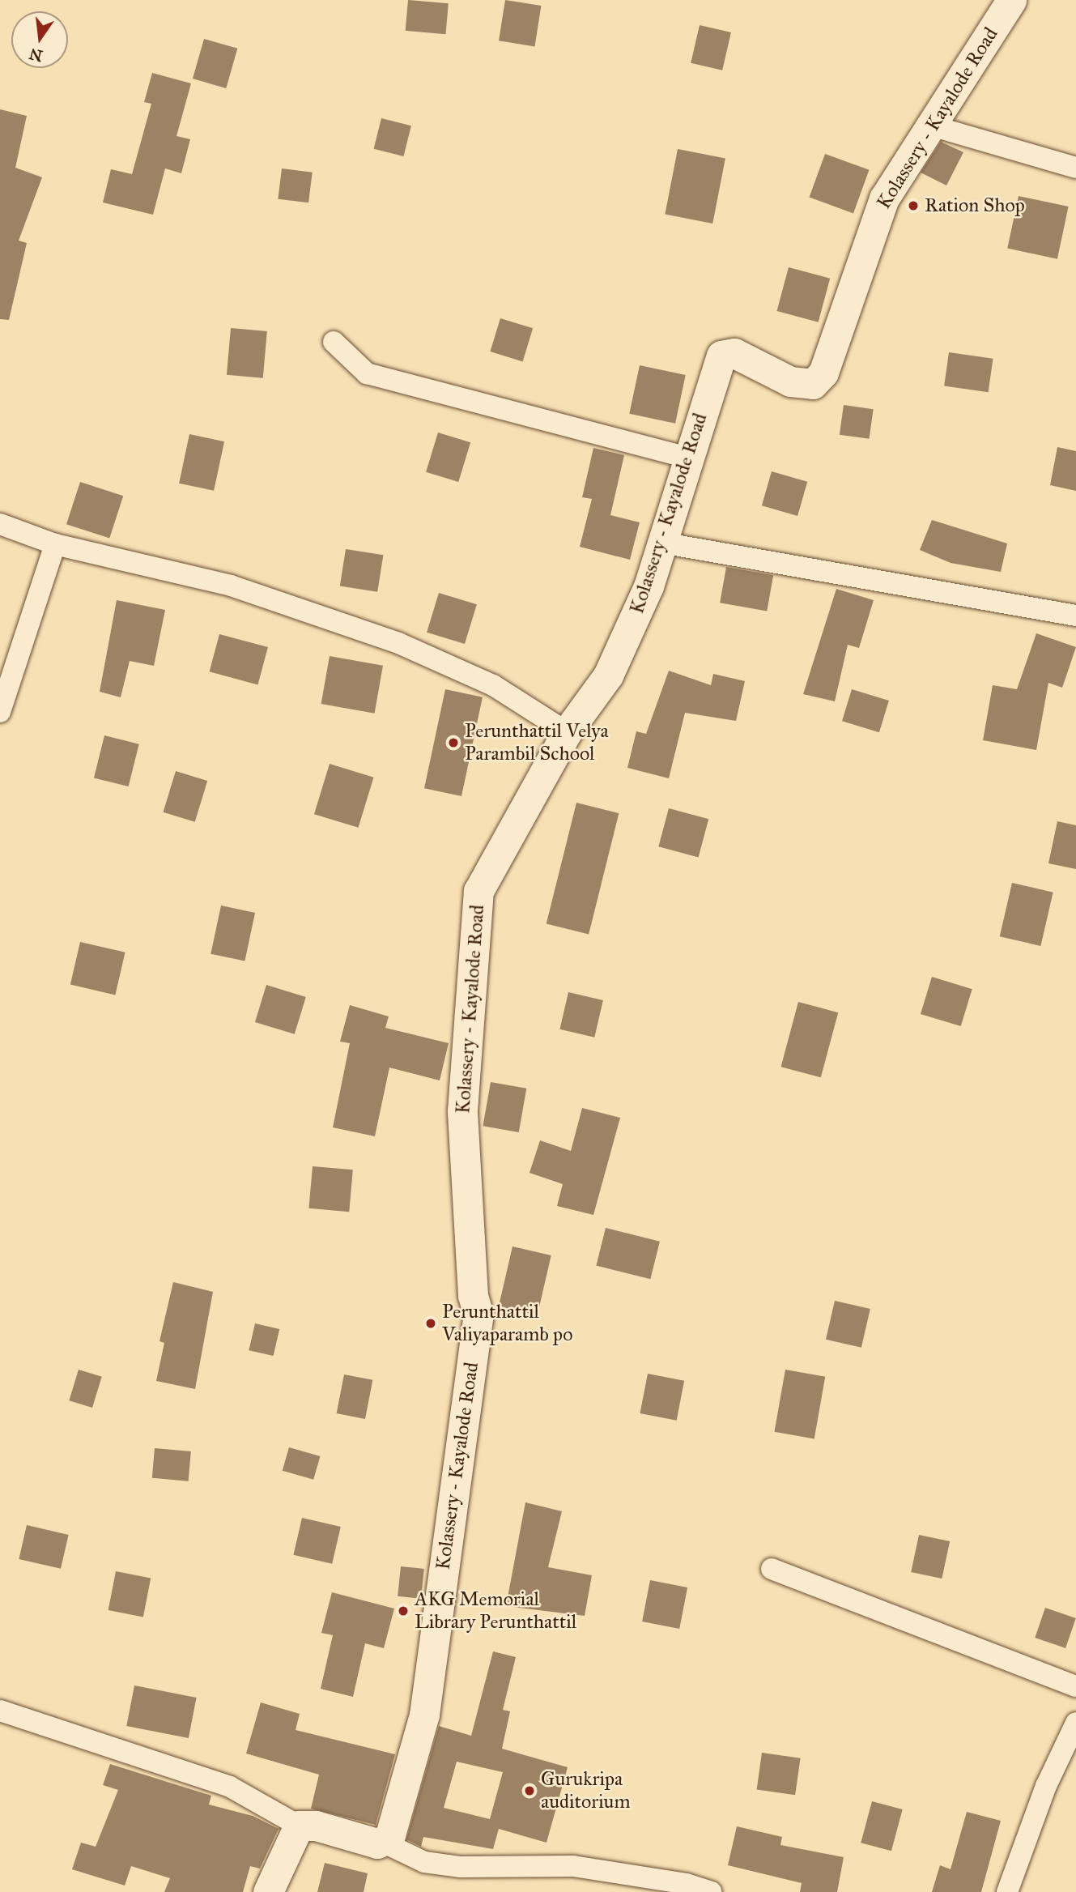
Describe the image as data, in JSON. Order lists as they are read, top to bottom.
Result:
{
  "streets": {
    "main road": ["Kolassery - Kayalode Road"]
  },
  "places": [
    "Ration Shop",
    "Perunthattil Velya Parambil School",
    "Perunthattil Valiyaparamb po",
    "AKG Memorial Library Perunthattil",
    "Gurukripa auditorium"
  ],
  "north": "bottom"
}
